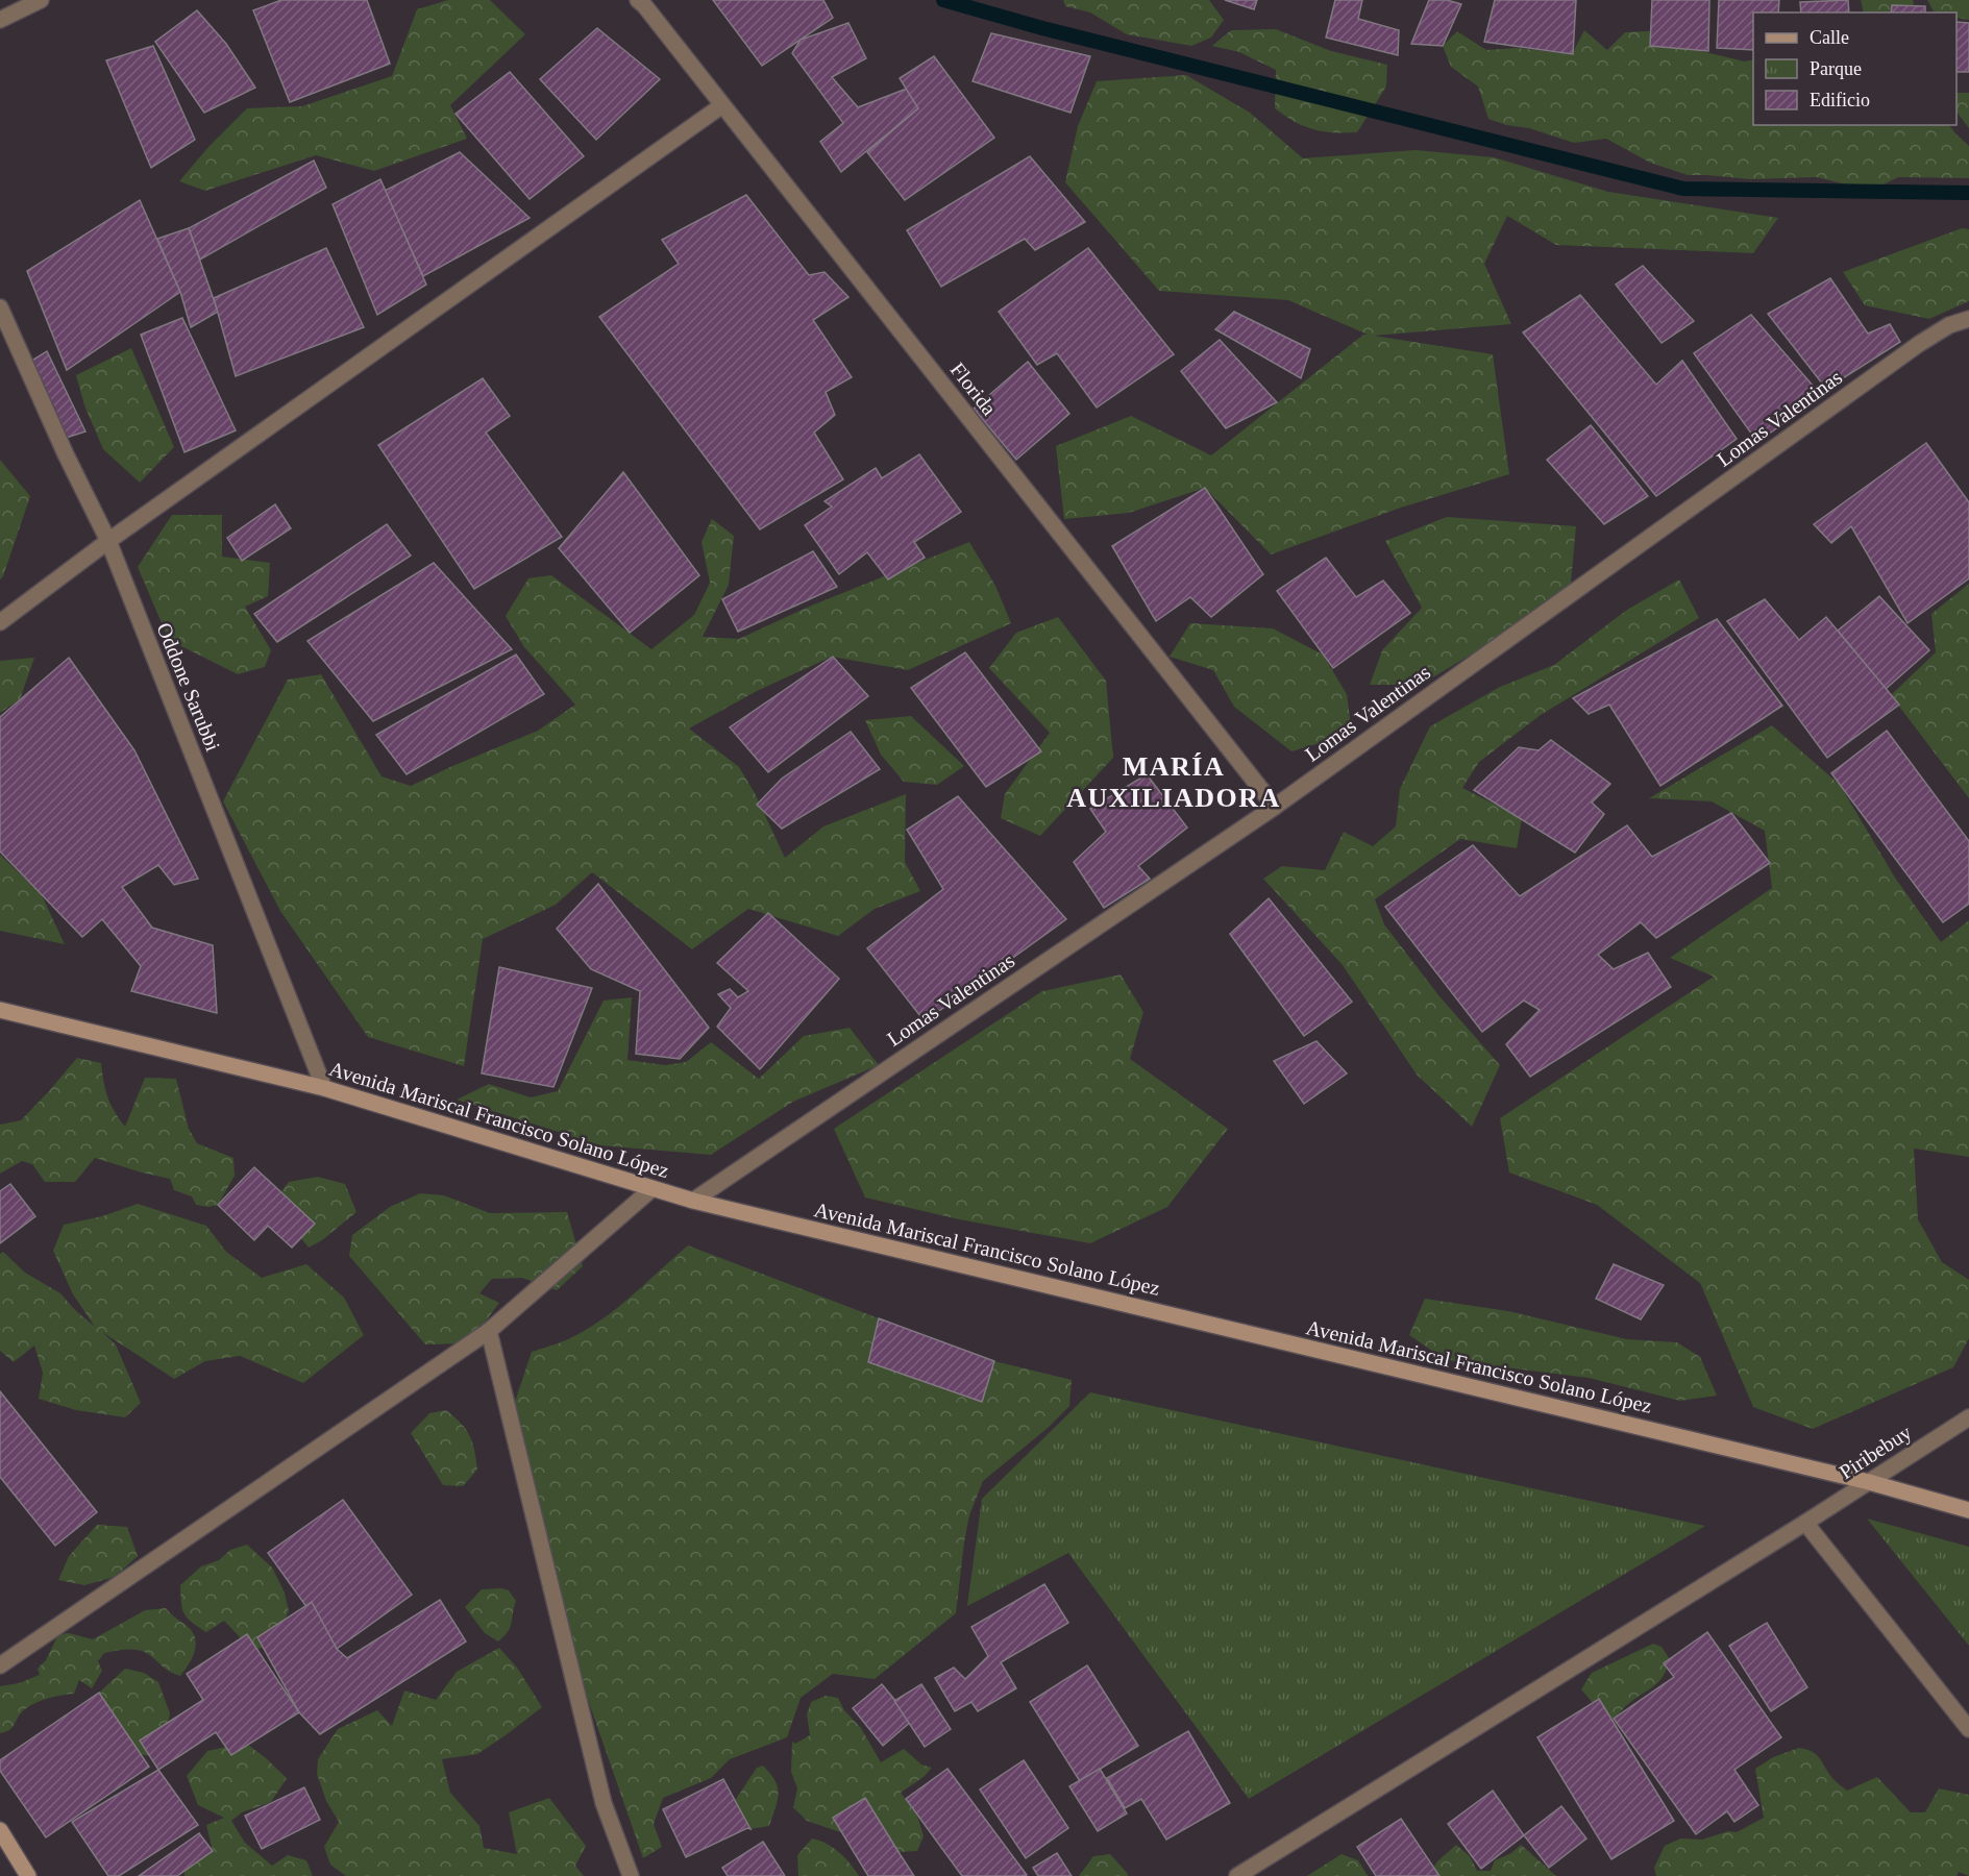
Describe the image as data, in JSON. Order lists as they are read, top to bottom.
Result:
{
  "streets": {
    "street": [
      "Florida",
      "Lomas Valentinas",
      "Oddone Sarubbi",
      "Avenida Mariscal Francisco Solano López",
      "Piribebuy"
    ]
  },
  "crossings": [
    ["Florida", "Lomas Valentinas"],
    ["Lomas Valentinas", "Avenida Mariscal Francisco Solano López"],
    ["Oddone Sarubbi", "Avenida Mariscal Francisco Solano López"],
    ["Avenida Mariscal Francisco Solano López", "Piribebuy"]
  ],
  "districts": ["MARÍA AUXILIADORA"],
  "legend": ["Calle", "Parque", "Edificio"]
}
